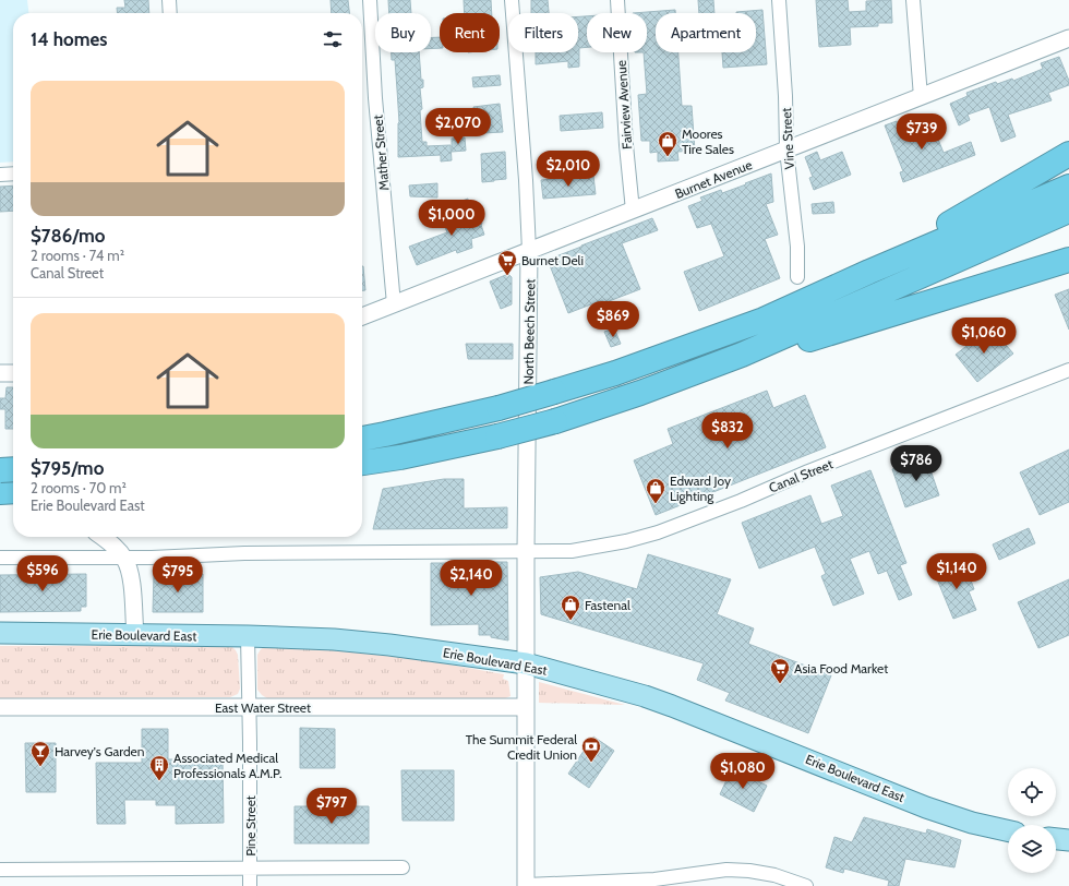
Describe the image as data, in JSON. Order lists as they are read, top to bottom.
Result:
{
  "streets": {
    "main road": ["Erie Boulevard East"],
    "street": [
      "Fairview Avenue",
      "Vine Street",
      "Mather Street",
      "Burnet Avenue",
      "North Beech Street",
      "Canal Street",
      "East Water Street",
      "Pine Street"
    ]
  },
  "crossings": [
    ["Fairview Avenue", "Burnet Avenue"],
    ["Vine Street", "Burnet Avenue"],
    ["Mather Street", "Burnet Avenue"],
    ["Burnet Avenue", "North Beech Street"],
    ["North Beech Street", "Canal Street"],
    ["North Beech Street", "Erie Boulevard East"],
    ["North Beech Street", "East Water Street"],
    ["Erie Boulevard East", "Pine Street"],
    ["East Water Street", "Pine Street"]
  ],
  "places": {
    "shop": ["Moores Tire Sales", "Edward Joy Lighting", "Fastenal"],
    "supermarket": ["Burnet Deli", "Asia Food Market"],
    "bank": ["The Summit Federal Credit Union"],
    "bar": ["Harvey's Garden"],
    "building": ["Associated Medical Professionals A.M.P."]
  },
  "page": {
    "chip": [
      "Buy",
      "Rent",
      "Filters",
      "New",
      "Apartment"
    ],
    "heading": "14 homes",
    "list": [
      {
        "name": "$786/mo",
        "note": "2 rooms · 74 m² · Canal Street"
      },
      {
        "name": "$795/mo",
        "note": "2 rooms · 70 m² · Erie Boulevard East"
      }
    ],
    "price": [
      "$2,070",
      "$739",
      "$2,010",
      "$1,000",
      "$869",
      "$1,060",
      "$832",
      "$786",
      "$1,140",
      "$596",
      "$795",
      "$2,140",
      "$1,080",
      "$797"
    ]
  }
}
